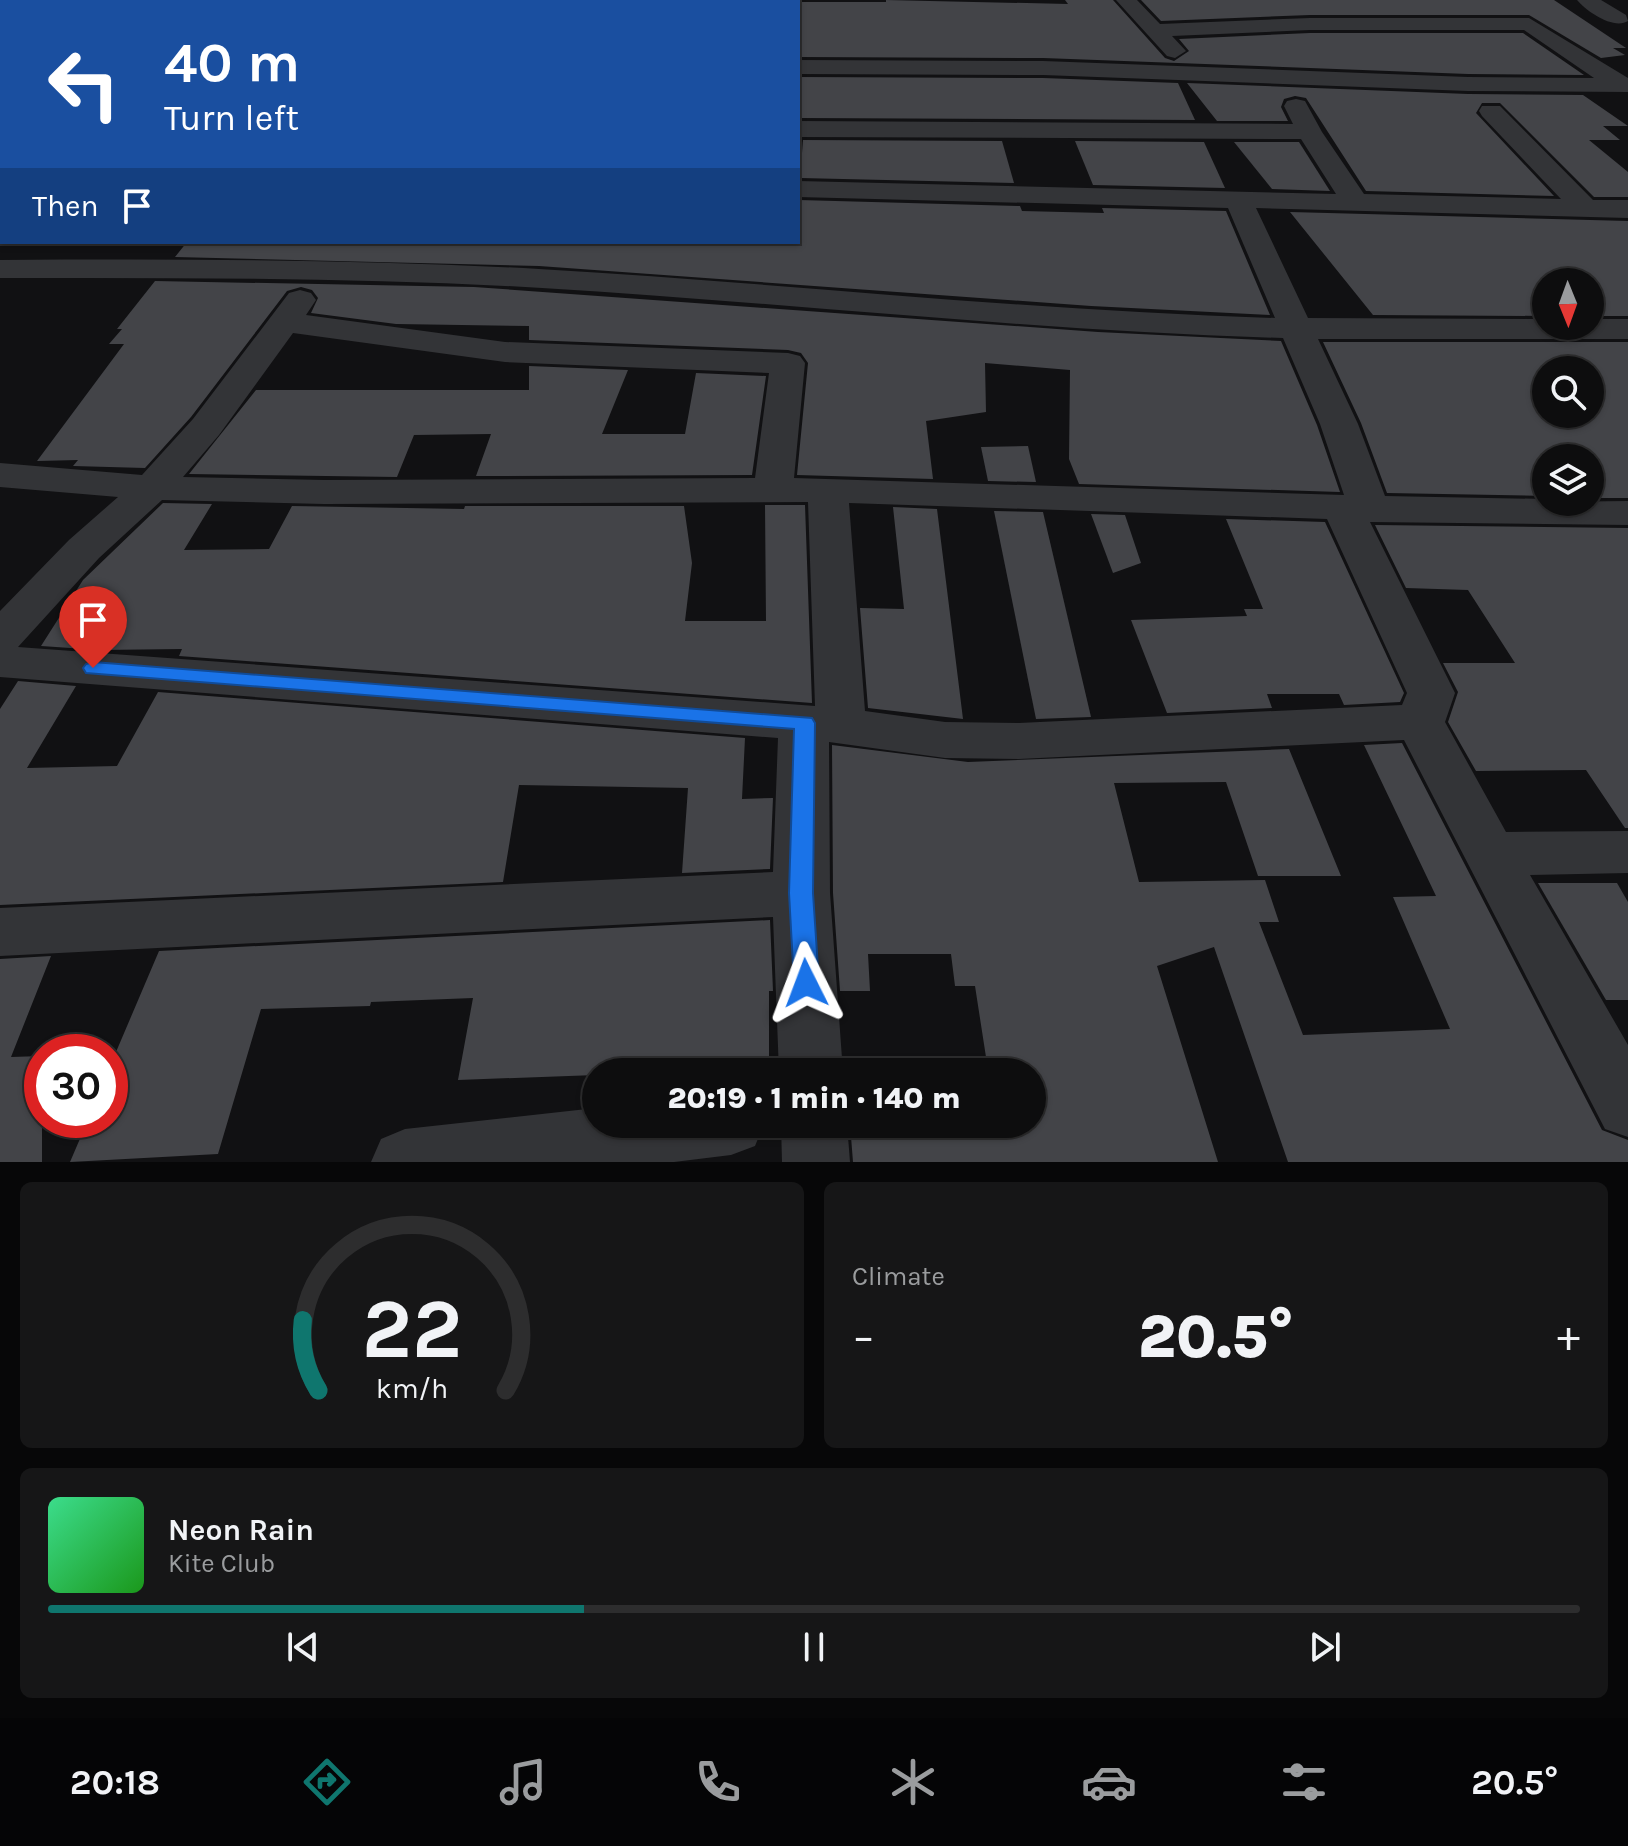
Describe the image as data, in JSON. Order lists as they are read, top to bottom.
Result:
{
  "north": "bottom",
  "page": {
    "turn": ["40 m", "Turn left"],
    "then": "Then",
    "limit": "30",
    "trip": "20:19 · 1 min · 140 m",
    "tile": "Climate",
    "heat": ["−", "20.5°", "+"],
    "song": ["Neon Rain", "Kite Club"],
    "tabs": ["20:18", "20.5°"],
    "gauge": ["22", "km/h"]
  }
}
